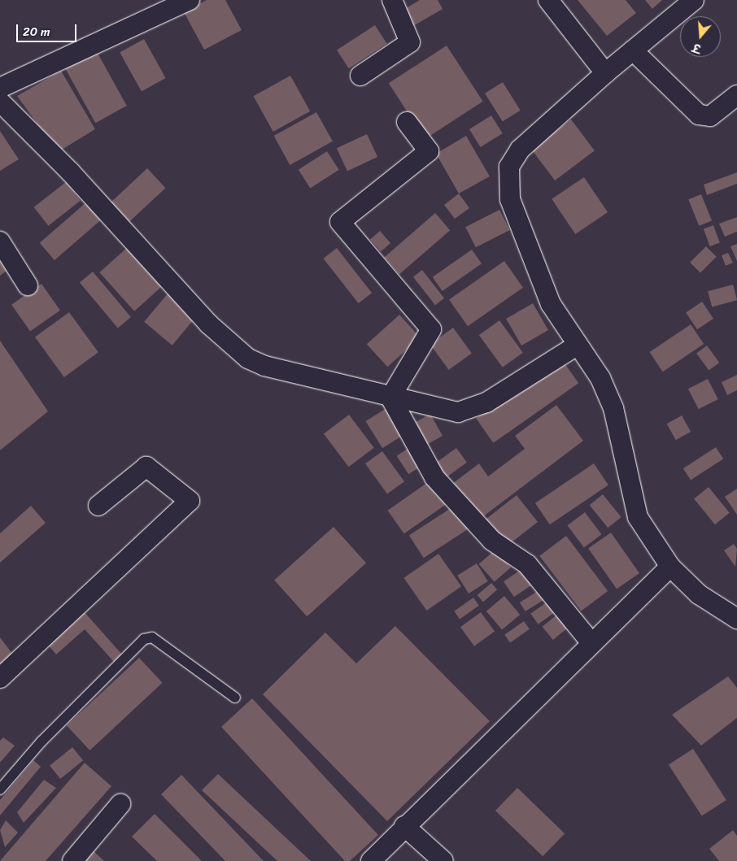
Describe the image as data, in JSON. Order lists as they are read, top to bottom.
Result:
{
  "scale_bar": "20 m",
  "north": "bottom"
}
